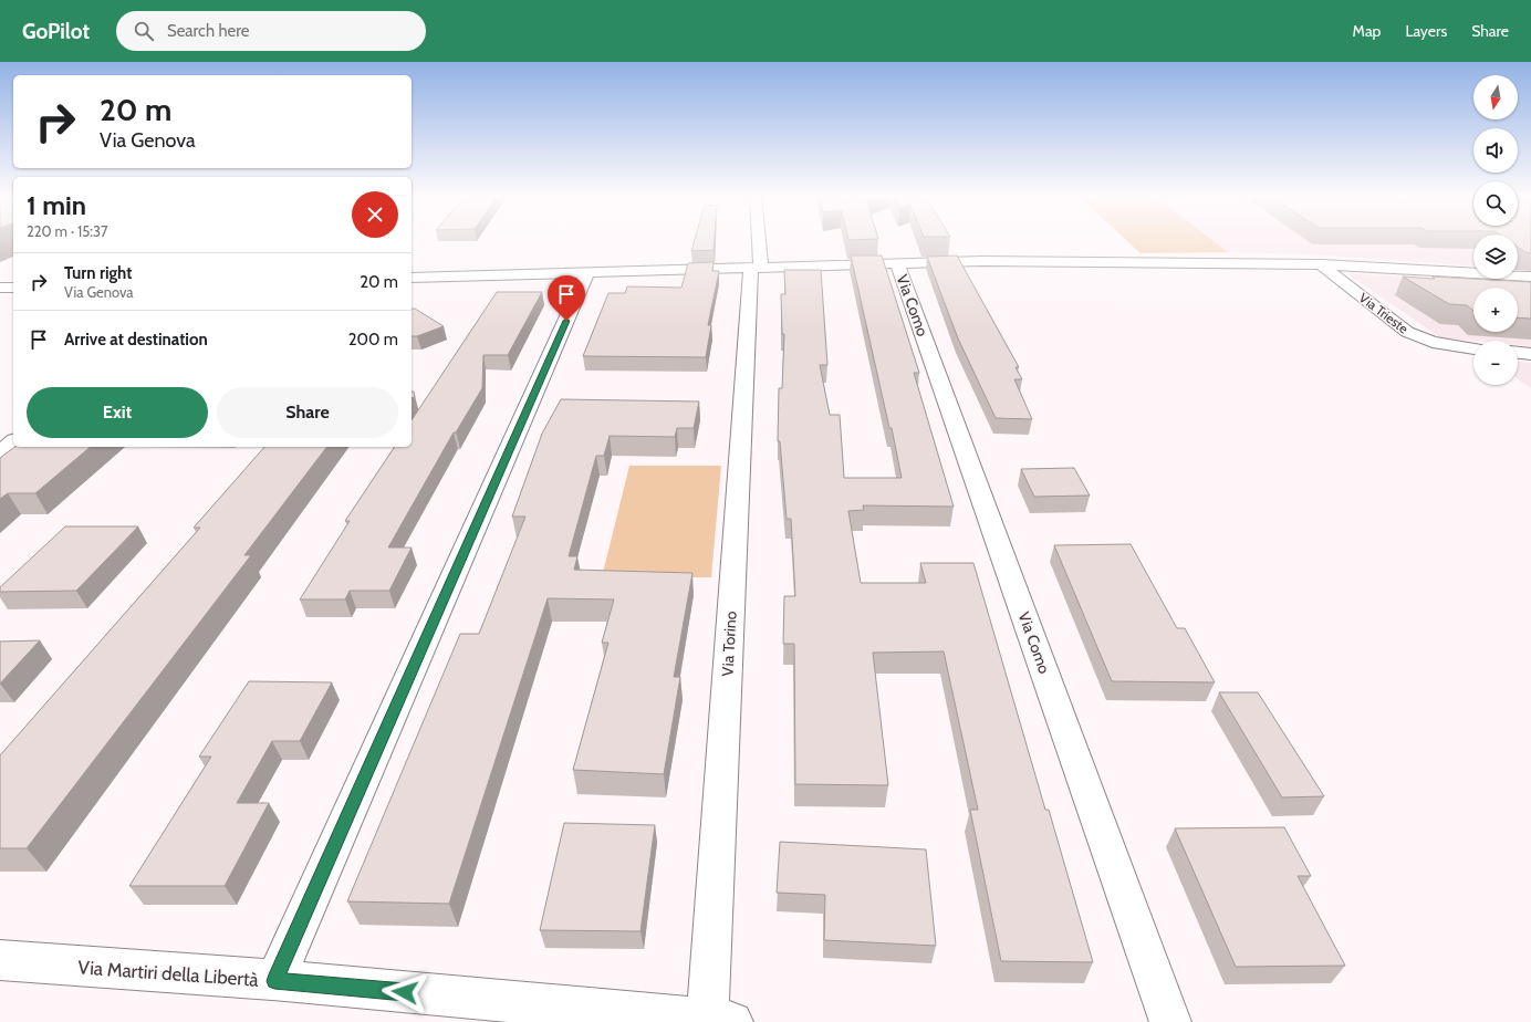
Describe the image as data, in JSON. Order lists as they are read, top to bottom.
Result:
{
  "streets": {
    "street": [
      "Via Como",
      "Via Trieste",
      "Via Torino",
      "Via Martiri della Libertà"
    ]
  },
  "crossings": [
    ["Via Torino", "Via Martiri della Libertà"]
  ],
  "north": "bottom",
  "page": {
    "header": "GoPilot",
    "search": "Search here",
    "nav": ["Map", "Layers", "Share"],
    "map_buttons": ["+", "−"],
    "turn": ["20 m", "Via Genova"],
    "heading": ["1 min", "220 m · 15:37"],
    "list": [
      {
        "name": "Turn right",
        "note": "Via Genova",
        "value": "20 m"
      },
      {
        "name": "Arrive at destination",
        "value": "200 m"
      }
    ],
    "buttons": ["Exit", "Share"]
  }
}
